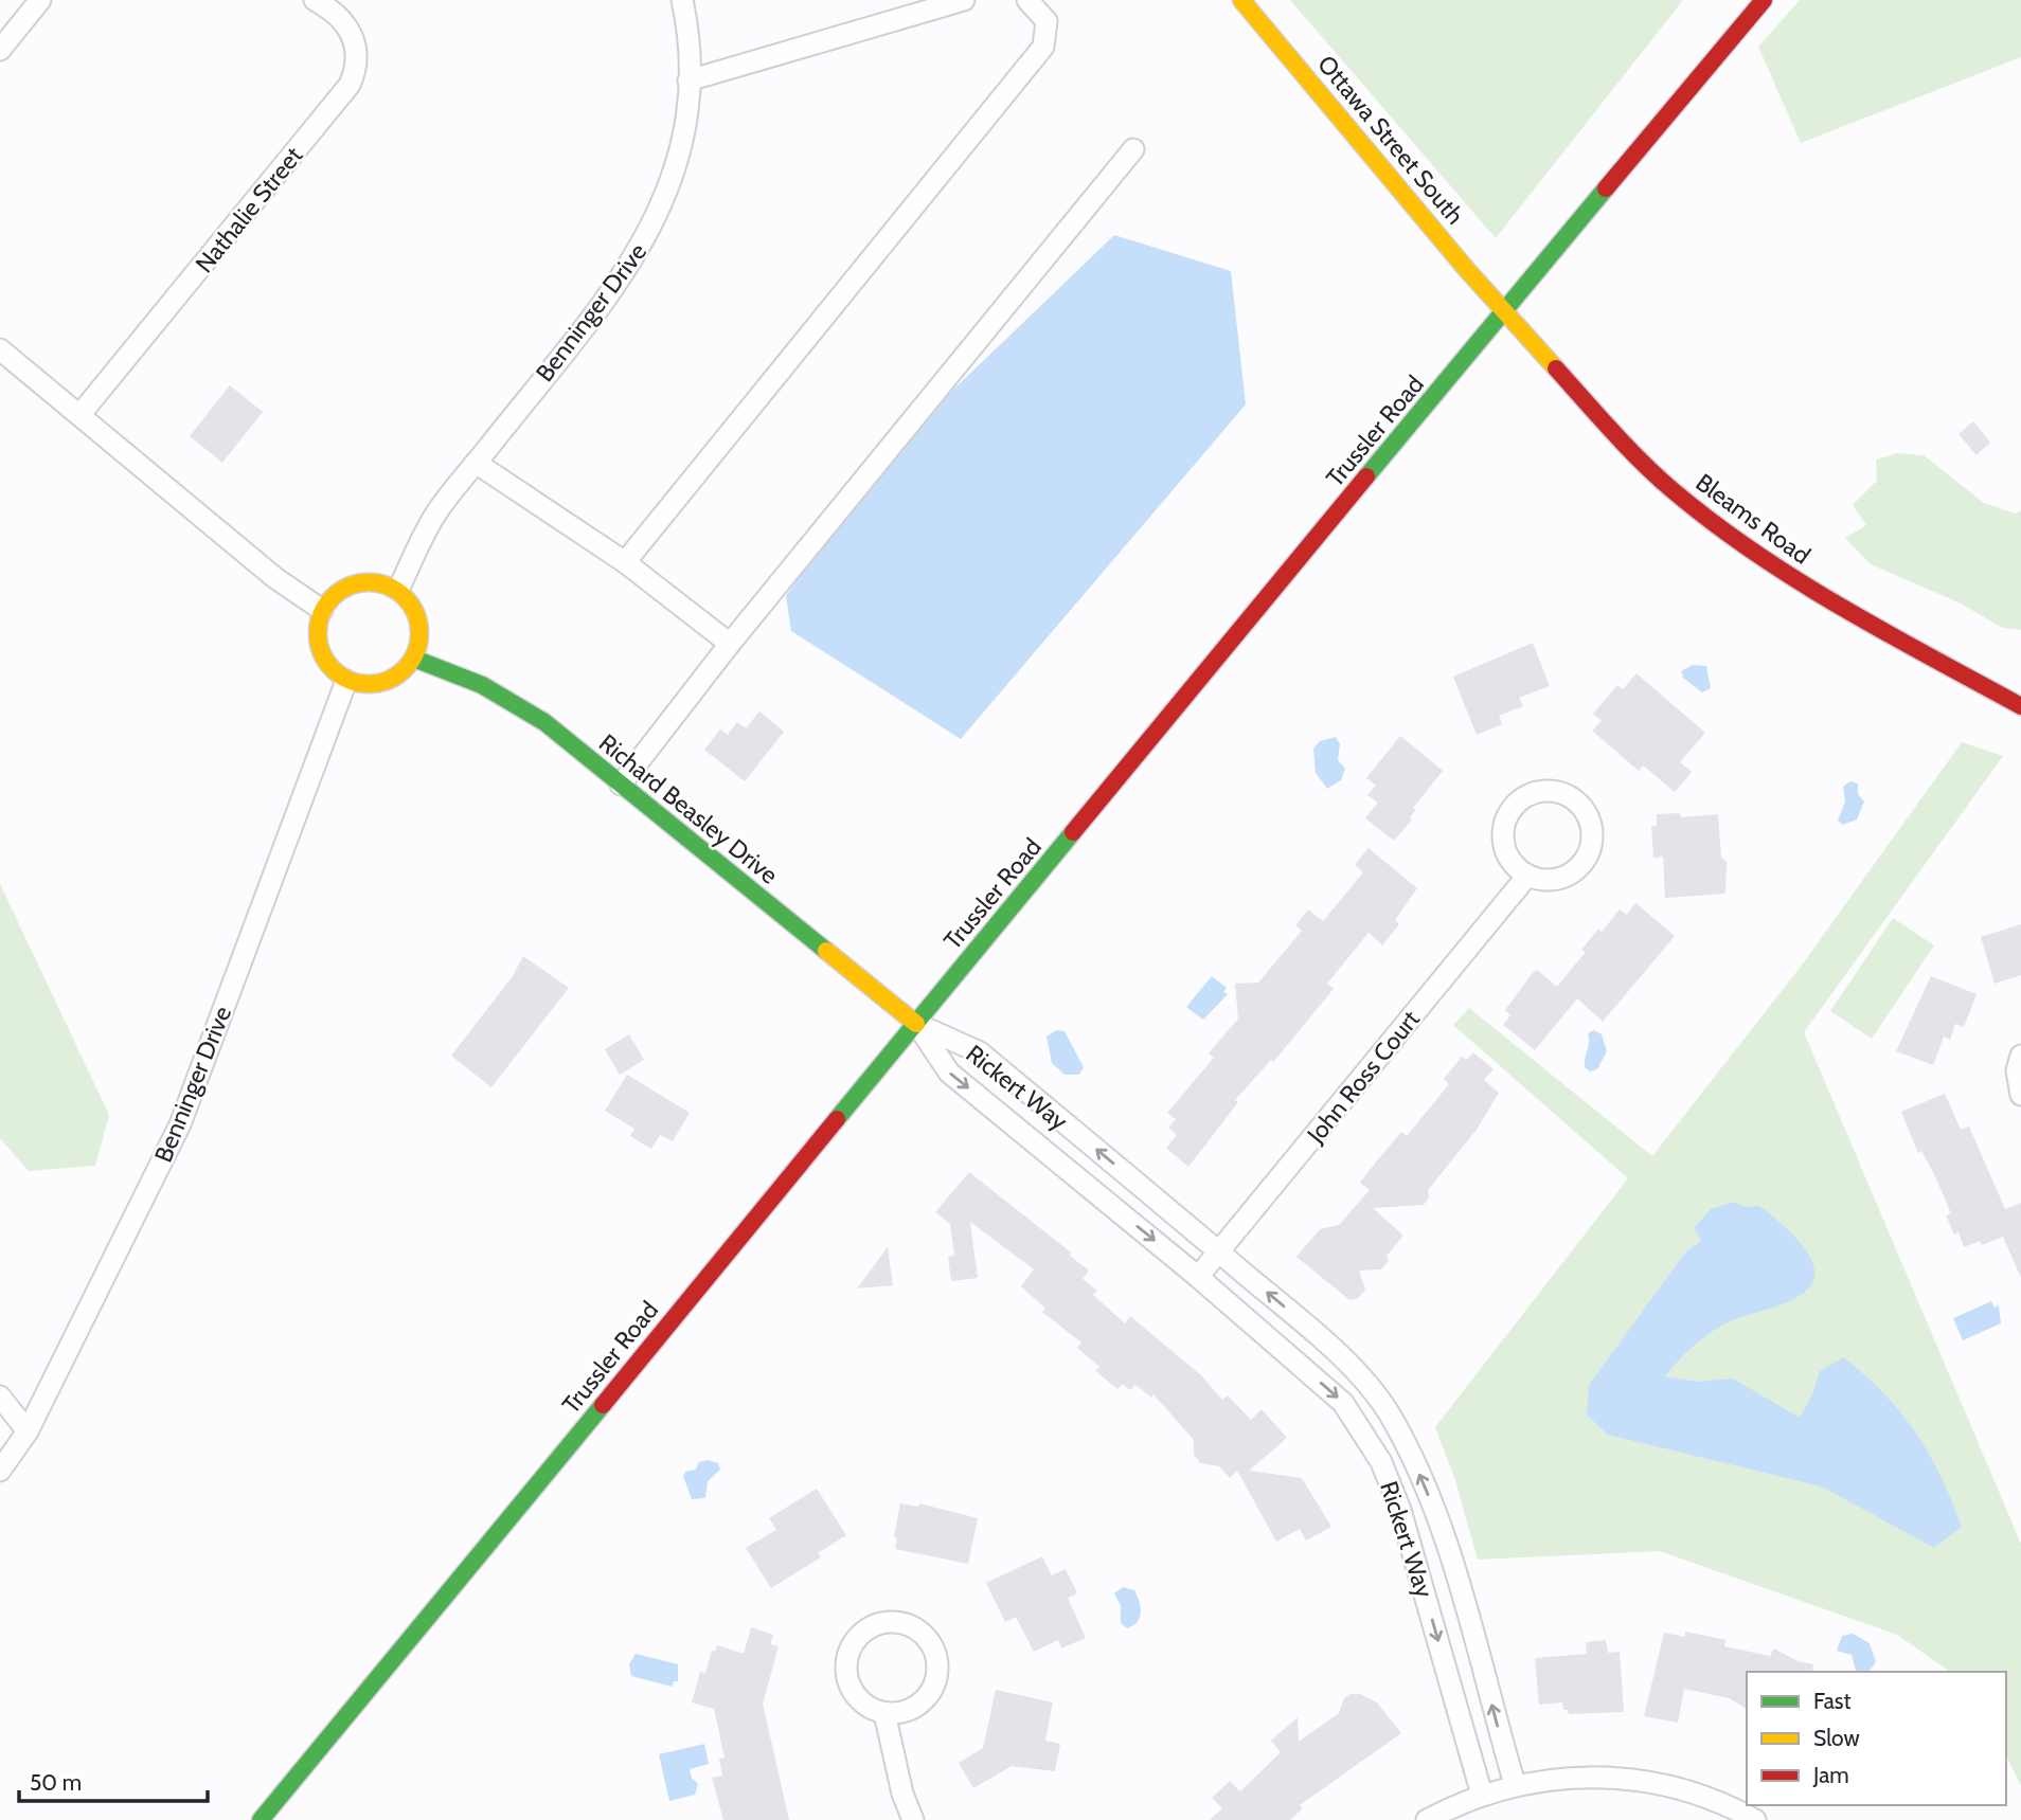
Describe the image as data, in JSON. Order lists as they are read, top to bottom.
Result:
{
  "streets": {
    "main road": [
      "Ottawa Street South",
      "Trussler Road",
      "Bleams Road",
      "Richard Beasley Drive"
    ],
    "street": [
      "Nathalie Street",
      "Benninger Drive",
      "John Ross Court",
      "Rickert Way"
    ]
  },
  "crossings": [
    ["Ottawa Street South", "Trussler Road"],
    ["Ottawa Street South", "Bleams Road"],
    ["Benninger Drive", "Richard Beasley Drive"],
    ["Trussler Road", "Bleams Road"],
    ["Trussler Road", "Richard Beasley Drive"],
    ["Trussler Road", "Rickert Way"],
    ["Richard Beasley Drive", "Rickert Way"],
    ["John Ross Court", "Rickert Way"]
  ],
  "legend": ["Fast", "Slow", "Jam"],
  "scale_bar": "50 m"
}
